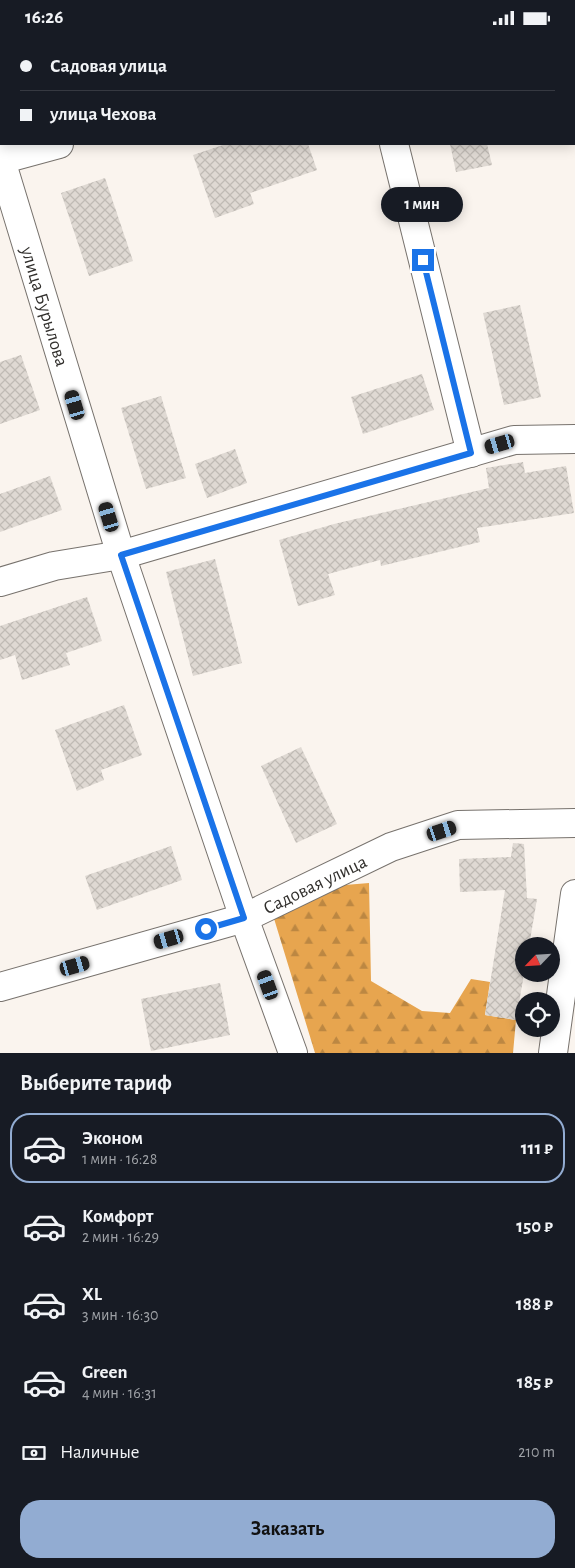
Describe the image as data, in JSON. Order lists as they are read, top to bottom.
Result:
{
  "streets": {
    "street": ["улица Бурылова", "Садовая улица"]
  },
  "crossings": [
    ["улица Бурылова", "Садовая улица"]
  ],
  "north": "bottom left",
  "page": {
    "status": "16:26",
    "banner": ["Садовая улица", "улица Чехова"],
    "bubble": "1 мин",
    "heading": "Выберите тариф",
    "list": [
      {
        "name": "Эконом",
        "note": "1 мин · 16:28",
        "value": "111 ₽"
      },
      {
        "name": "Комфорт",
        "note": "2 мин · 16:29",
        "value": "150 ₽"
      },
      {
        "name": "XL",
        "note": "3 мин · 16:30",
        "value": "188 ₽"
      },
      {
        "name": "Green",
        "note": "4 мин · 16:31",
        "value": "185 ₽"
      }
    ],
    "pay": ["Наличные", "210 m"],
    "buttons": "Заказать"
  }
}
